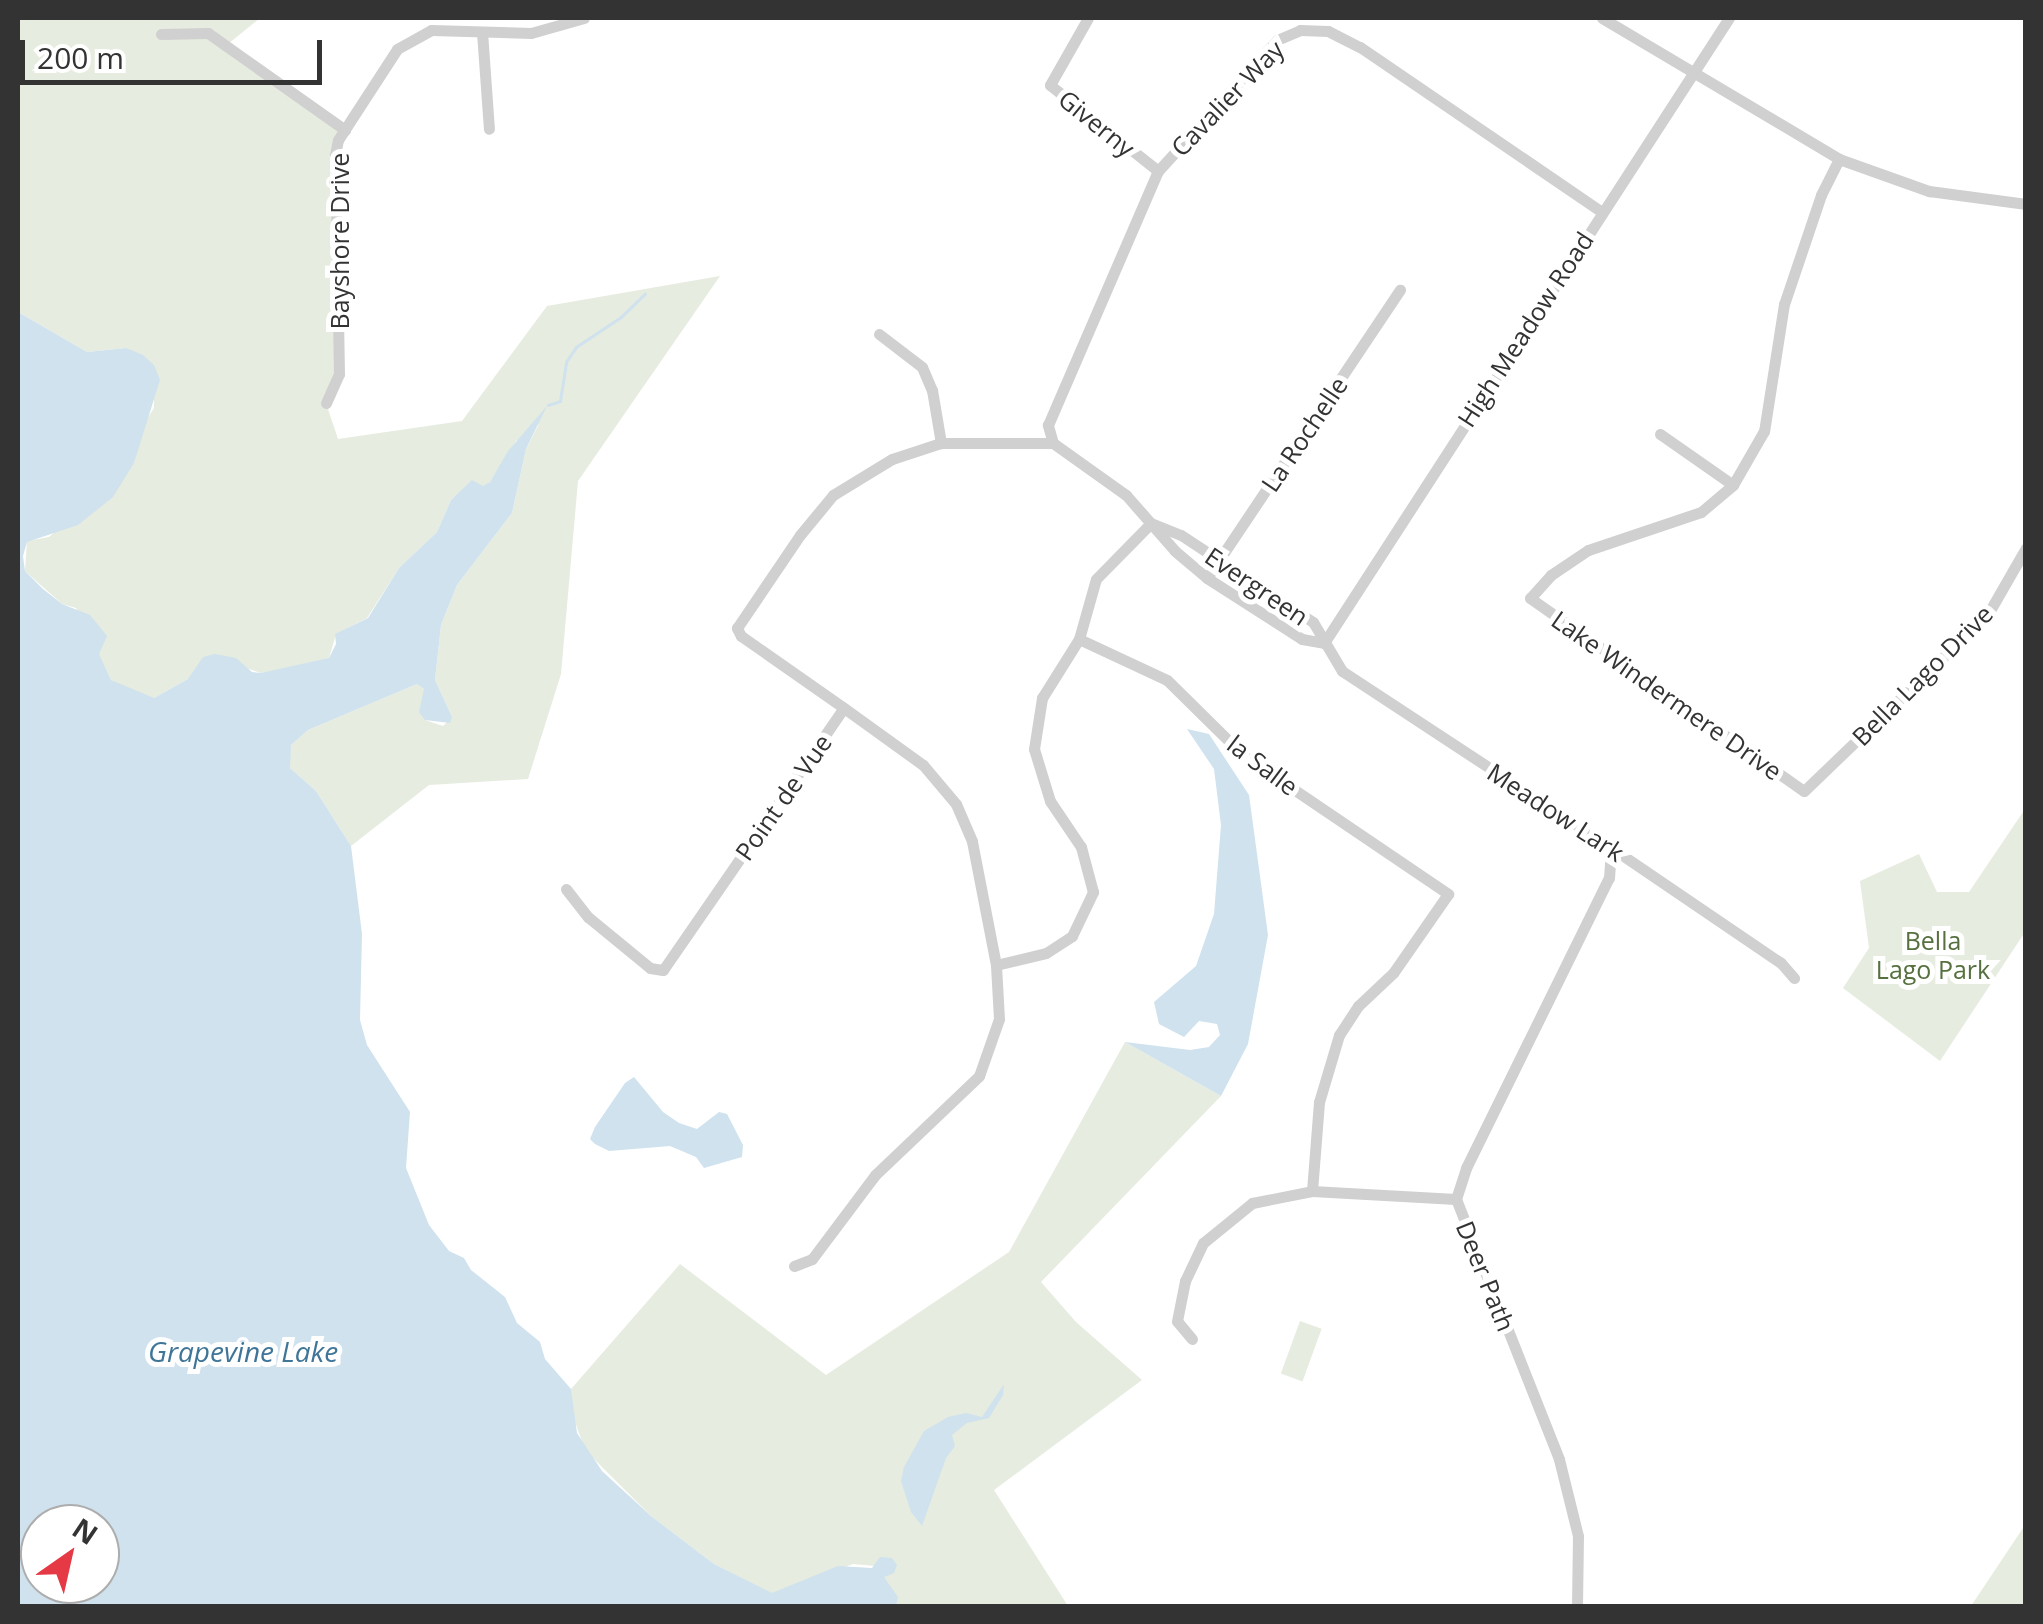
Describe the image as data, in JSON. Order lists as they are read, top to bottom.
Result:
{
  "streets": {
    "street": [
      "Cavalier Way",
      "Giverny",
      "Bayshore Drive",
      "High Meadow Road",
      "La Rochelle",
      "Evergreen",
      "Bella Lago Drive",
      "Lake Windermere Drive",
      "la Salle",
      "Point de Vue",
      "Meadow Lark",
      "Deer Path"
    ]
  },
  "crossings": [
    ["Cavalier Way", "Giverny"],
    ["Cavalier Way", "High Meadow Road"],
    ["Cavalier Way", "Evergreen"],
    ["Cavalier Way", "Point de Vue"],
    ["High Meadow Road", "Evergreen"],
    ["High Meadow Road", "Meadow Lark"],
    ["La Rochelle", "Evergreen"],
    ["Evergreen", "Point de Vue"],
    ["Evergreen", "Meadow Lark"],
    ["Bella Lago Drive", "Lake Windermere Drive"],
    ["Meadow Lark", "Deer Path"]
  ],
  "water": ["Grapevine Lake"],
  "parks": ["Bella Lago Park"],
  "scale_bar": "200 m",
  "north": "top right"
}
